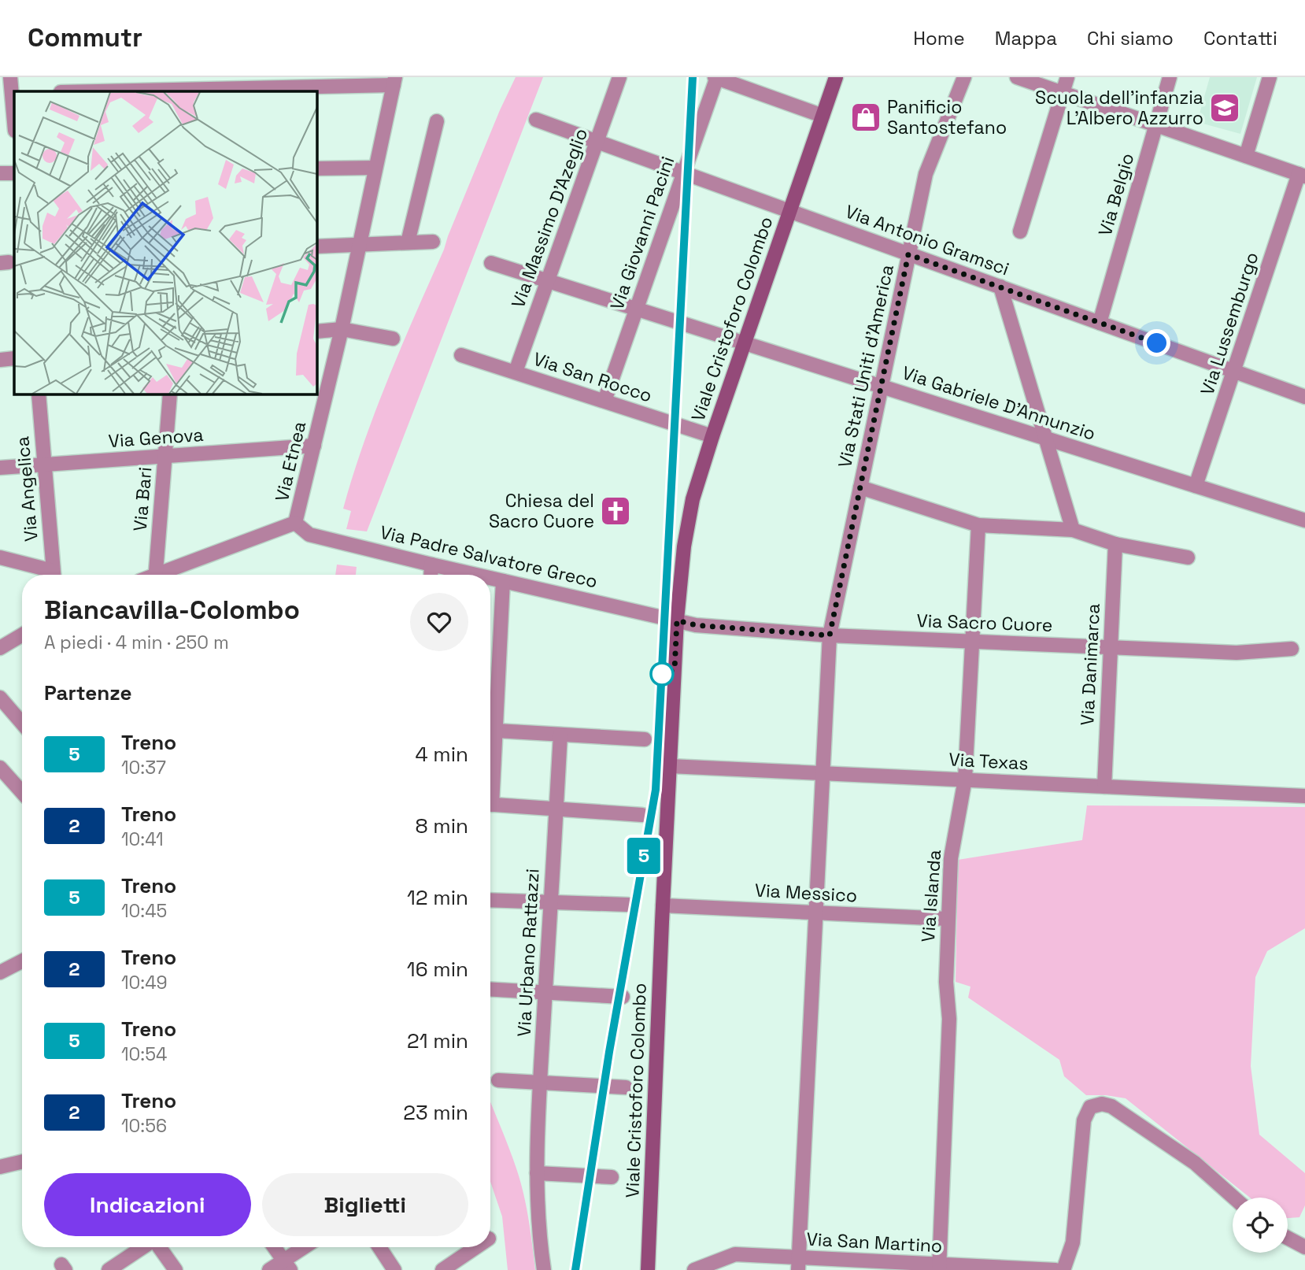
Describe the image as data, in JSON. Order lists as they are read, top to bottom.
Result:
{
  "streets": {
    "street": [
      "Via Belgio",
      "Via Massimo D'Azeglio",
      "Via Giovanni Pacini",
      "Via Antonio Gramsci",
      "Viale Cristoforo Colombo",
      "Via Lussemburgo",
      "Via Stati Uniti d'America",
      "Via San Rocco",
      "Via Gabriele D'Annunzio",
      "Via Genova",
      "Via Etnea",
      "Via Angelica",
      "Via Bari",
      "Via Padre Salvatore Greco",
      "Via Sacro Cuore",
      "Via Danimarca",
      "Via Texas",
      "Via Messico",
      "Via Islanda",
      "Via Urbano Rattazzi",
      "Via San Martino"
    ]
  },
  "crossings": [
    ["Via Belgio", "Via Antonio Gramsci"],
    ["Via Massimo D'Azeglio", "Via Antonio Gramsci"],
    ["Via Massimo D'Azeglio", "Via San Rocco"],
    ["Via Massimo D'Azeglio", "Via Gabriele D'Annunzio"],
    ["Via Giovanni Pacini", "Via Antonio Gramsci"],
    ["Via Giovanni Pacini", "Via San Rocco"],
    ["Via Giovanni Pacini", "Via Gabriele D'Annunzio"],
    ["Via Antonio Gramsci", "Viale Cristoforo Colombo"],
    ["Via Antonio Gramsci", "Via Lussemburgo"],
    ["Via Antonio Gramsci", "Via Stati Uniti d'America"],
    ["Viale Cristoforo Colombo", "Via San Rocco"],
    ["Viale Cristoforo Colombo", "Via Gabriele D'Annunzio"],
    ["Viale Cristoforo Colombo", "Via Padre Salvatore Greco"],
    ["Viale Cristoforo Colombo", "Via Sacro Cuore"],
    ["Viale Cristoforo Colombo", "Via Texas"],
    ["Viale Cristoforo Colombo", "Via Messico"],
    ["Via Lussemburgo", "Via Gabriele D'Annunzio"],
    ["Via Stati Uniti d'America", "Via Gabriele D'Annunzio"],
    ["Via Stati Uniti d'America", "Via Sacro Cuore"],
    ["Via Stati Uniti d'America", "Via Texas"],
    ["Via Stati Uniti d'America", "Via Messico"],
    ["Via Stati Uniti d'America", "Via San Martino"],
    ["Via Genova", "Via Etnea"],
    ["Via Genova", "Via Angelica"],
    ["Via Genova", "Via Bari"],
    ["Via Etnea", "Via Padre Salvatore Greco"],
    ["Via Padre Salvatore Greco", "Via Sacro Cuore"],
    ["Via Sacro Cuore", "Via Danimarca"],
    ["Via Sacro Cuore", "Via Islanda"],
    ["Via Danimarca", "Via Texas"],
    ["Via Texas", "Via Islanda"],
    ["Via Messico", "Via Islanda"],
    ["Via Islanda", "Via San Martino"]
  ],
  "places": {
    "school or university": ["Scuola dell'infanzia L'Albero Azzurro"],
    "shop": ["Panificio Santostefano"],
    "church": ["Chiesa del Sacro Cuore"]
  },
  "page": {
    "header": "Commutr",
    "nav": [
      "Home",
      "Mappa",
      "Chi siamo",
      "Contatti"
    ],
    "on_map": "5",
    "heading": [
      ["Biancavilla-Colombo", "A piedi · 4 min · 250 m"],
      "Partenze"
    ],
    "list": [
      {
        "mark": "5",
        "name": "Treno",
        "note": "10:37",
        "value": "4 min"
      },
      {
        "mark": "2",
        "name": "Treno",
        "note": "10:41",
        "value": "8 min"
      },
      {
        "mark": "5",
        "name": "Treno",
        "note": "10:45",
        "value": "12 min"
      },
      {
        "mark": "2",
        "name": "Treno",
        "note": "10:49",
        "value": "16 min"
      },
      {
        "mark": "5",
        "name": "Treno",
        "note": "10:54",
        "value": "21 min"
      },
      {
        "mark": "2",
        "name": "Treno",
        "note": "10:56",
        "value": "23 min"
      }
    ],
    "buttons": ["Indicazioni", "Biglietti"]
  }
}
